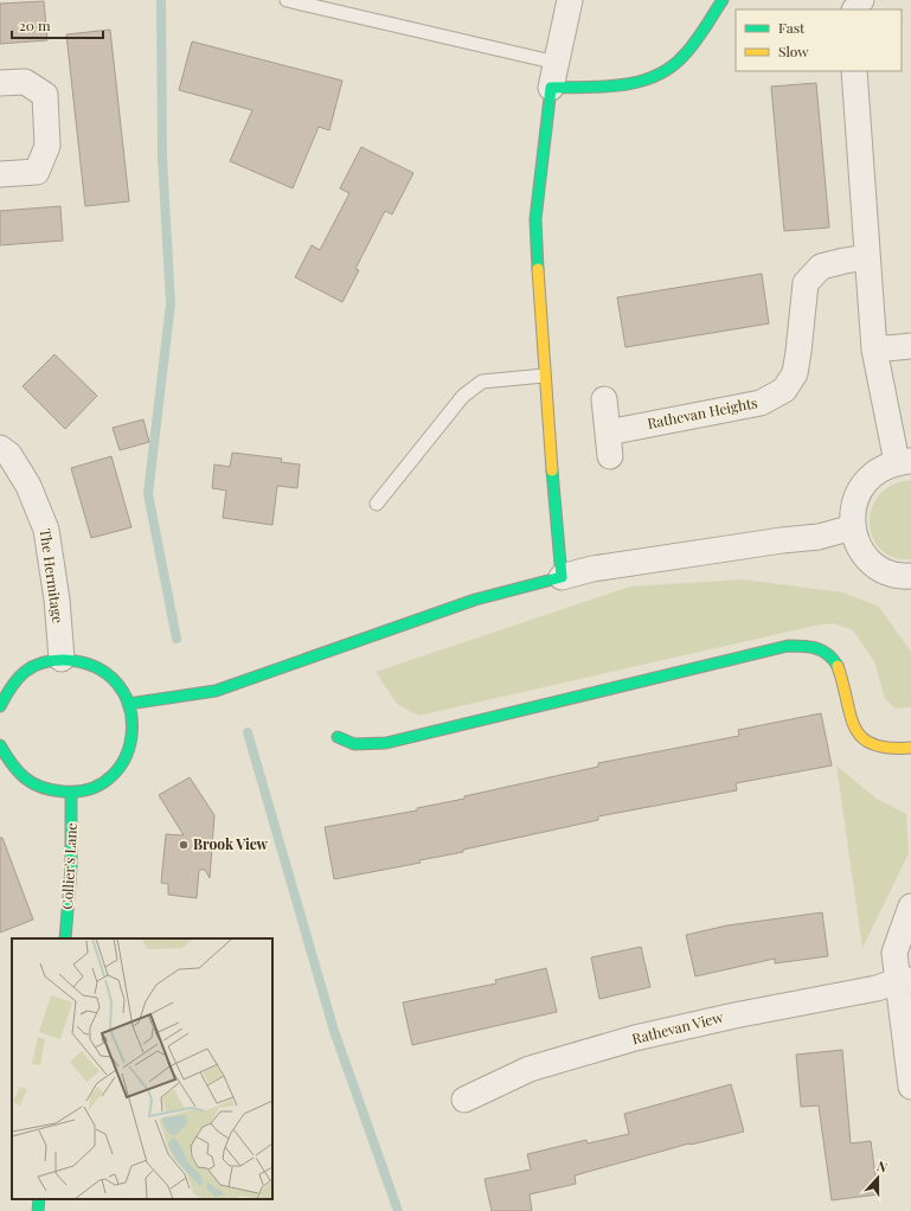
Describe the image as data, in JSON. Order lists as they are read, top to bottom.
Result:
{
  "streets": {
    "street": [
      "Rathevan Heights",
      "The Hermitage",
      "Collier's Lane",
      "Rathevan View"
    ]
  },
  "places": ["Brook View"],
  "legend": ["Fast", "Slow"],
  "scale_bar": "20 m",
  "north": "top"
}
